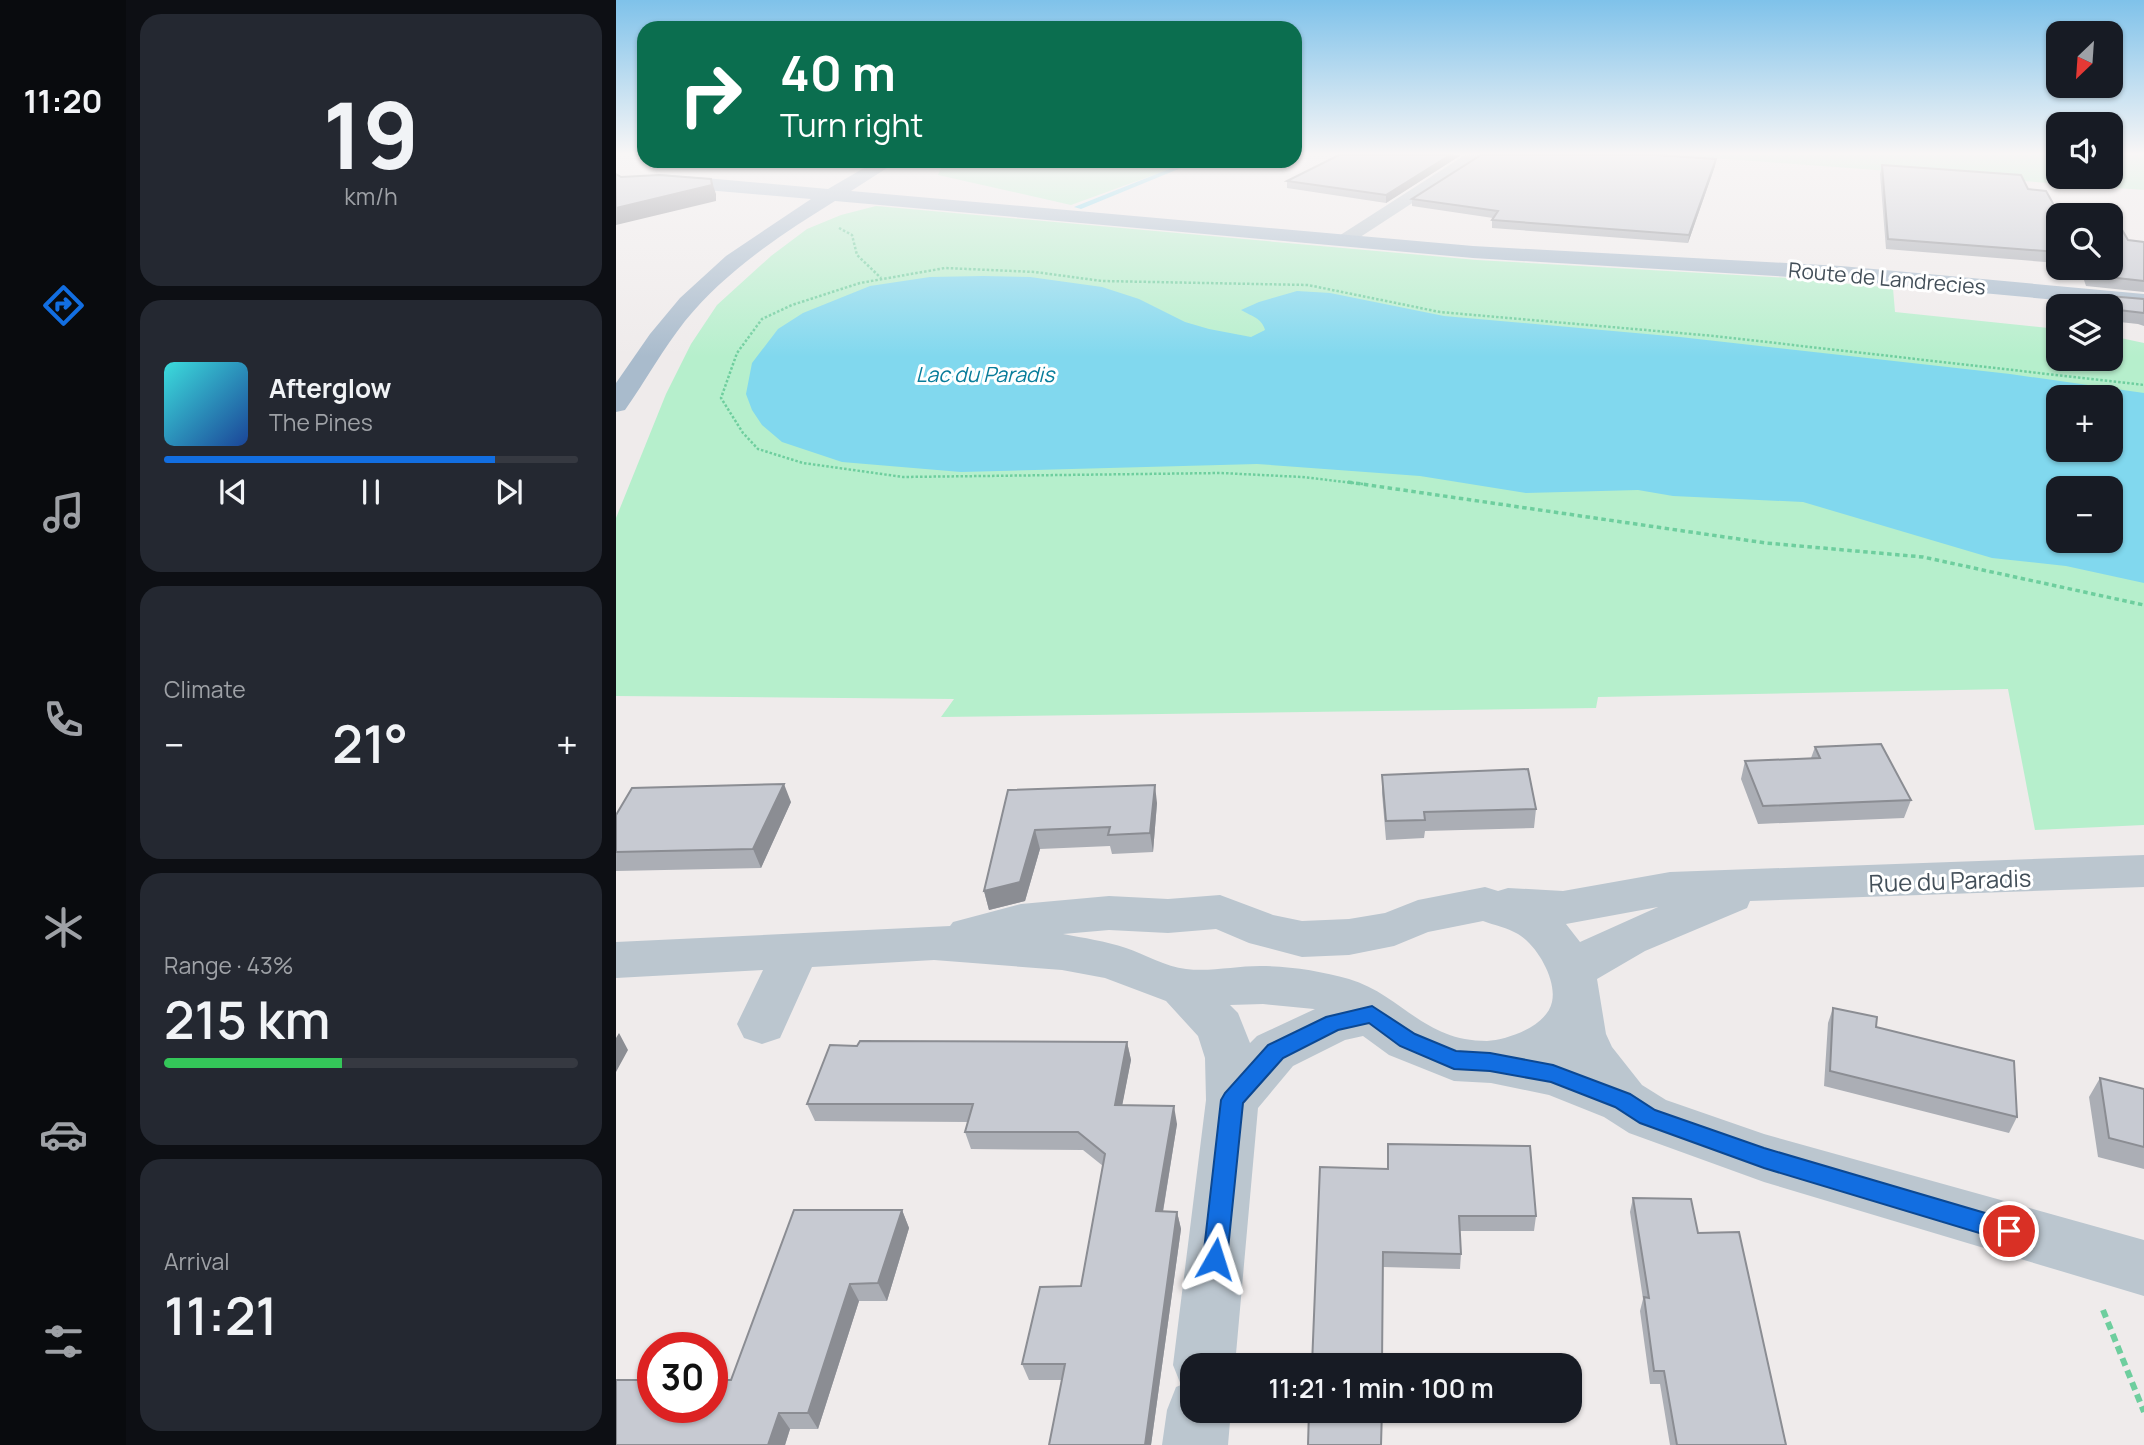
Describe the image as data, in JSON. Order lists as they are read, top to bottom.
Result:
{
  "streets": {
    "main road": ["Route de Landrecies"],
    "street": ["Rue du Paradis"]
  },
  "water": ["Lac du Paradis"],
  "north": "bottom left",
  "page": {
    "tabs": "11:20",
    "tile": [
      ["19", "km/h"],
      "Climate",
      ["Range · 43%", "215 km"],
      ["Arrival", "11:21"]
    ],
    "map_buttons": ["+", "−"],
    "turn": ["40 m", "Turn right"],
    "song": ["Afterglow", "The Pines"],
    "heat": ["−", "21°", "+"],
    "limit": "30",
    "trip": "11:21 · 1 min · 100 m"
  }
}
